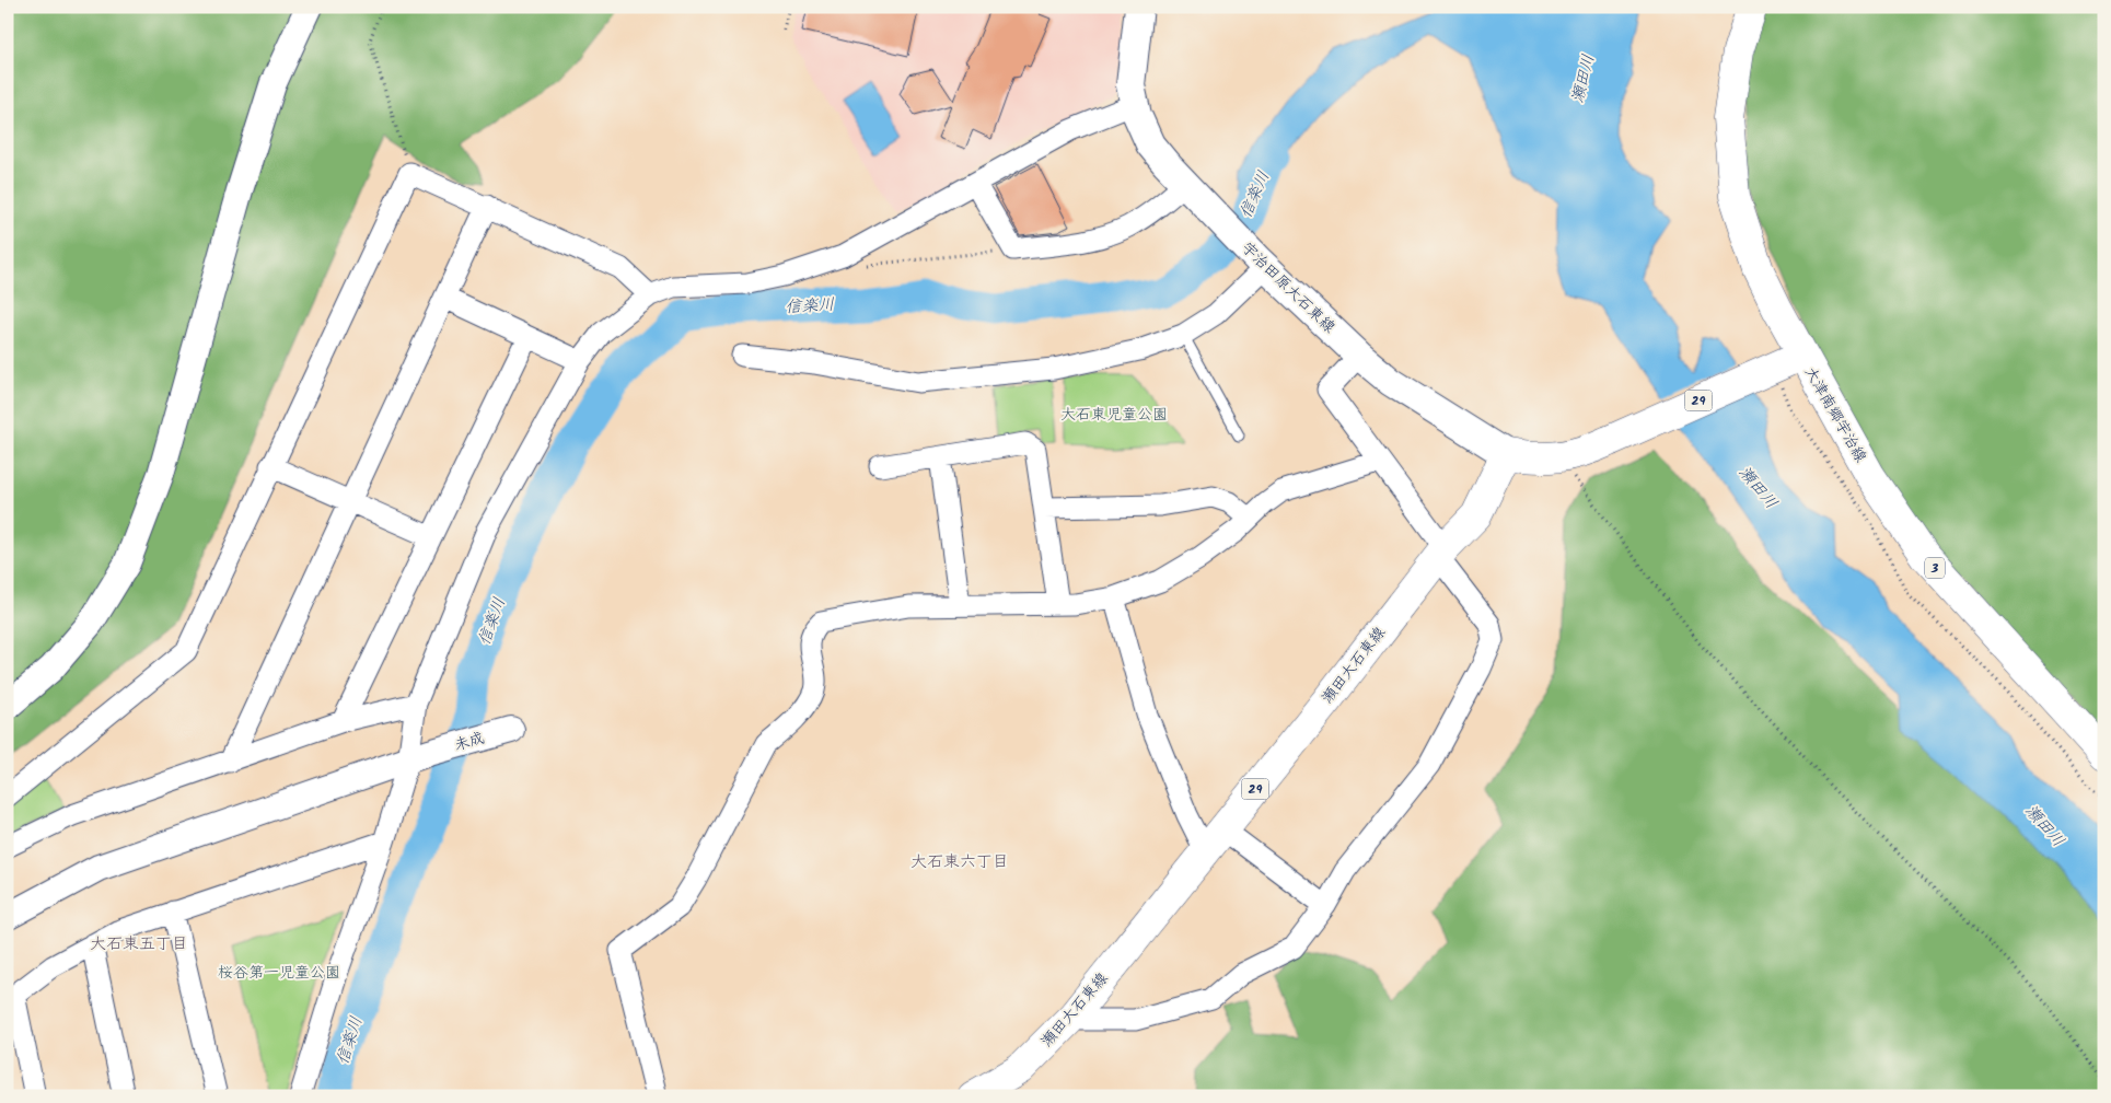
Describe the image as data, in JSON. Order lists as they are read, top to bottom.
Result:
{
  "streets": {
    "main road": [
      "宇治田原大石東線",
      "29",
      "大津南郷宇治線",
      "3",
      "瀬田大石東線"
    ],
    "street": ["未成"]
  },
  "crossings": [
    ["宇治田原大石東線", "29"],
    ["宇治田原大石東線", "瀬田大石東線"],
    ["29", "大津南郷宇治線"],
    ["29", "瀬田大石東線"]
  ],
  "districts": ["大石東六丁目", "大石東五丁目"],
  "water": ["瀬田川", "信楽川"],
  "parks": ["大石東児童公園", "桜谷第一児童公園"]
}
